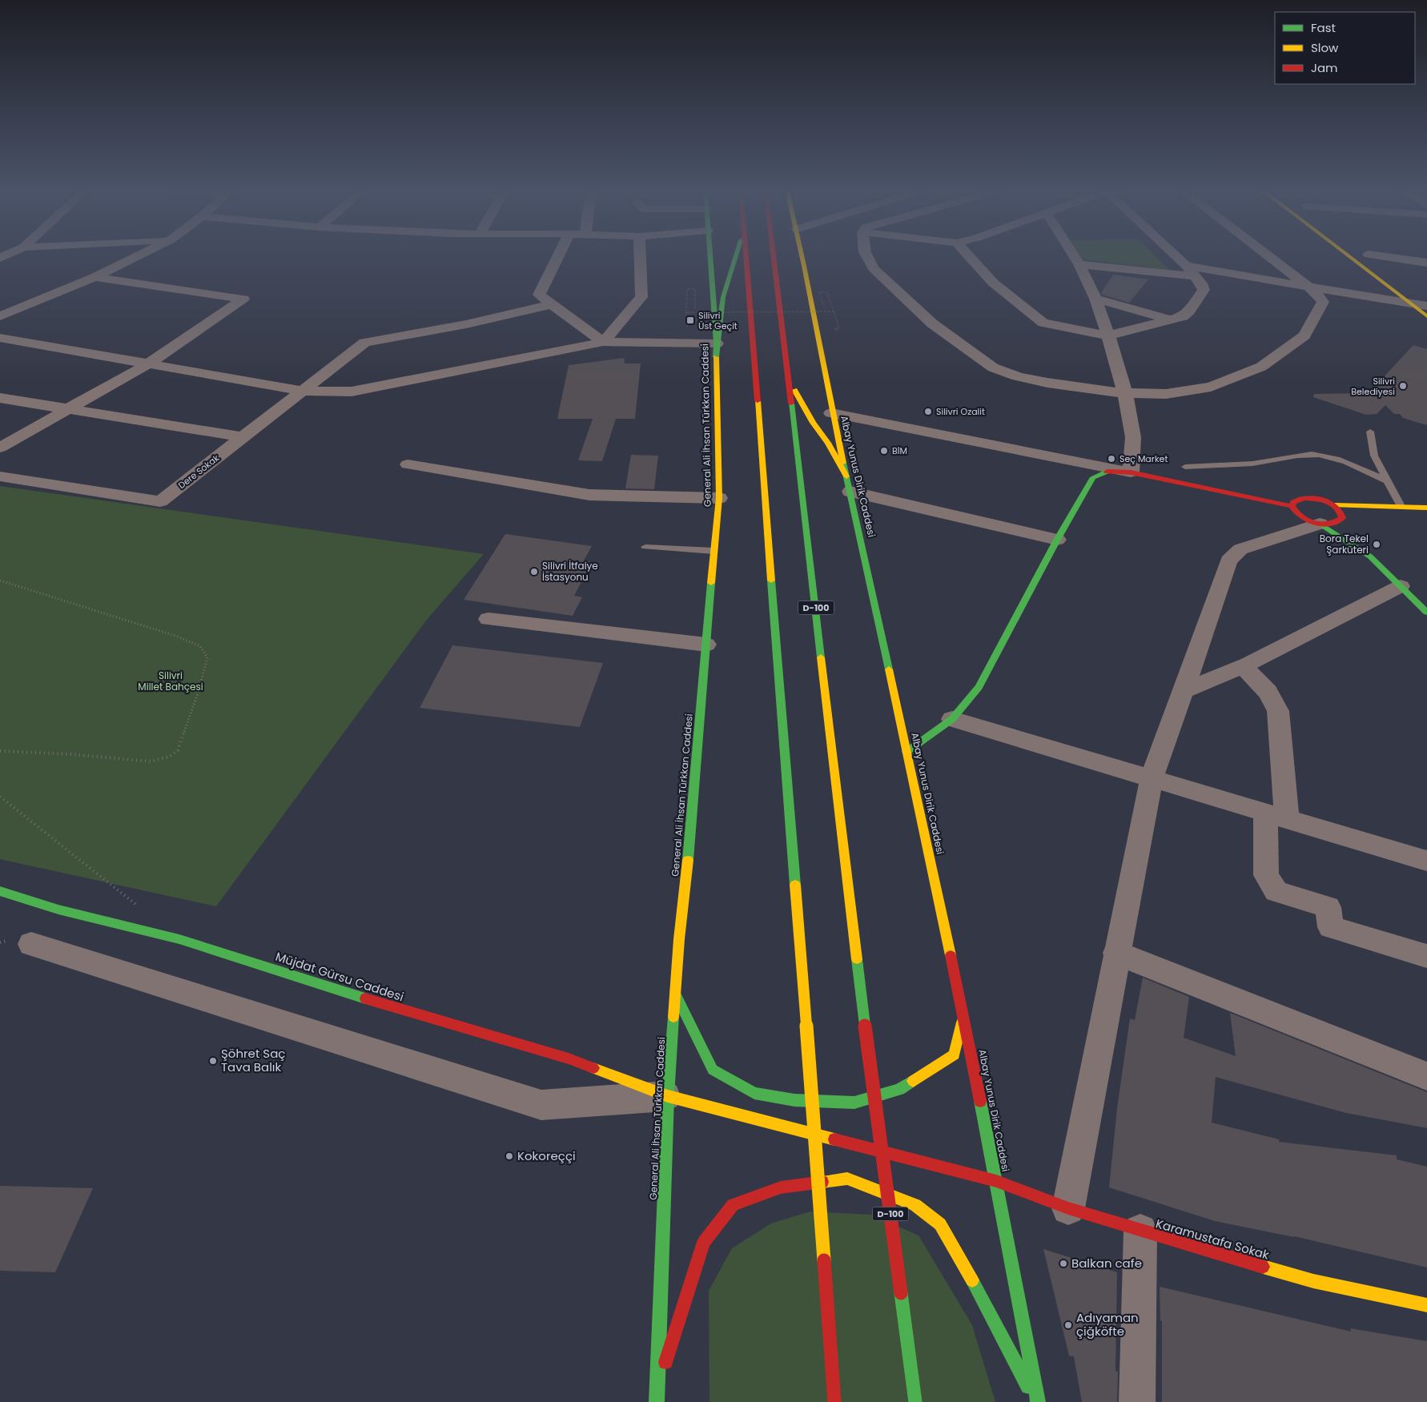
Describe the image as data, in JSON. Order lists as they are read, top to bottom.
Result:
{
  "streets": {
    "main road": [
      "General Ali İhsan Türkkan Caddesi",
      "Albay Yunus Dirik Caddesi",
      "D-100",
      "Müjdat Gürsu Caddesi",
      "Karamustafa Sokak"
    ],
    "street": ["Dere Sokak"]
  },
  "crossings": [
    ["General Ali İhsan Türkkan Caddesi", "Müjdat Gürsu Caddesi"],
    ["Albay Yunus Dirik Caddesi", "Müjdat Gürsu Caddesi"],
    ["Albay Yunus Dirik Caddesi", "Karamustafa Sokak"],
    ["Müjdat Gürsu Caddesi", "Karamustafa Sokak"]
  ],
  "parks": ["Silivri Millet Bahçesi"],
  "places": {
    "transit": ["Silivri Üst Geçit"],
    "other": [
      "Silivri Belediyesi",
      "Silivri Ozalit",
      "BİM",
      "Seç Market",
      "Bora Tekel Şarküteri",
      "Silivri İtfaiye İstasyonu",
      "Şöhret Saç Tava Balık",
      "Kokoreççi",
      "Balkan cafe",
      "Adıyaman çiğköfte"
    ]
  },
  "legend": ["Fast", "Slow", "Jam"]
}
